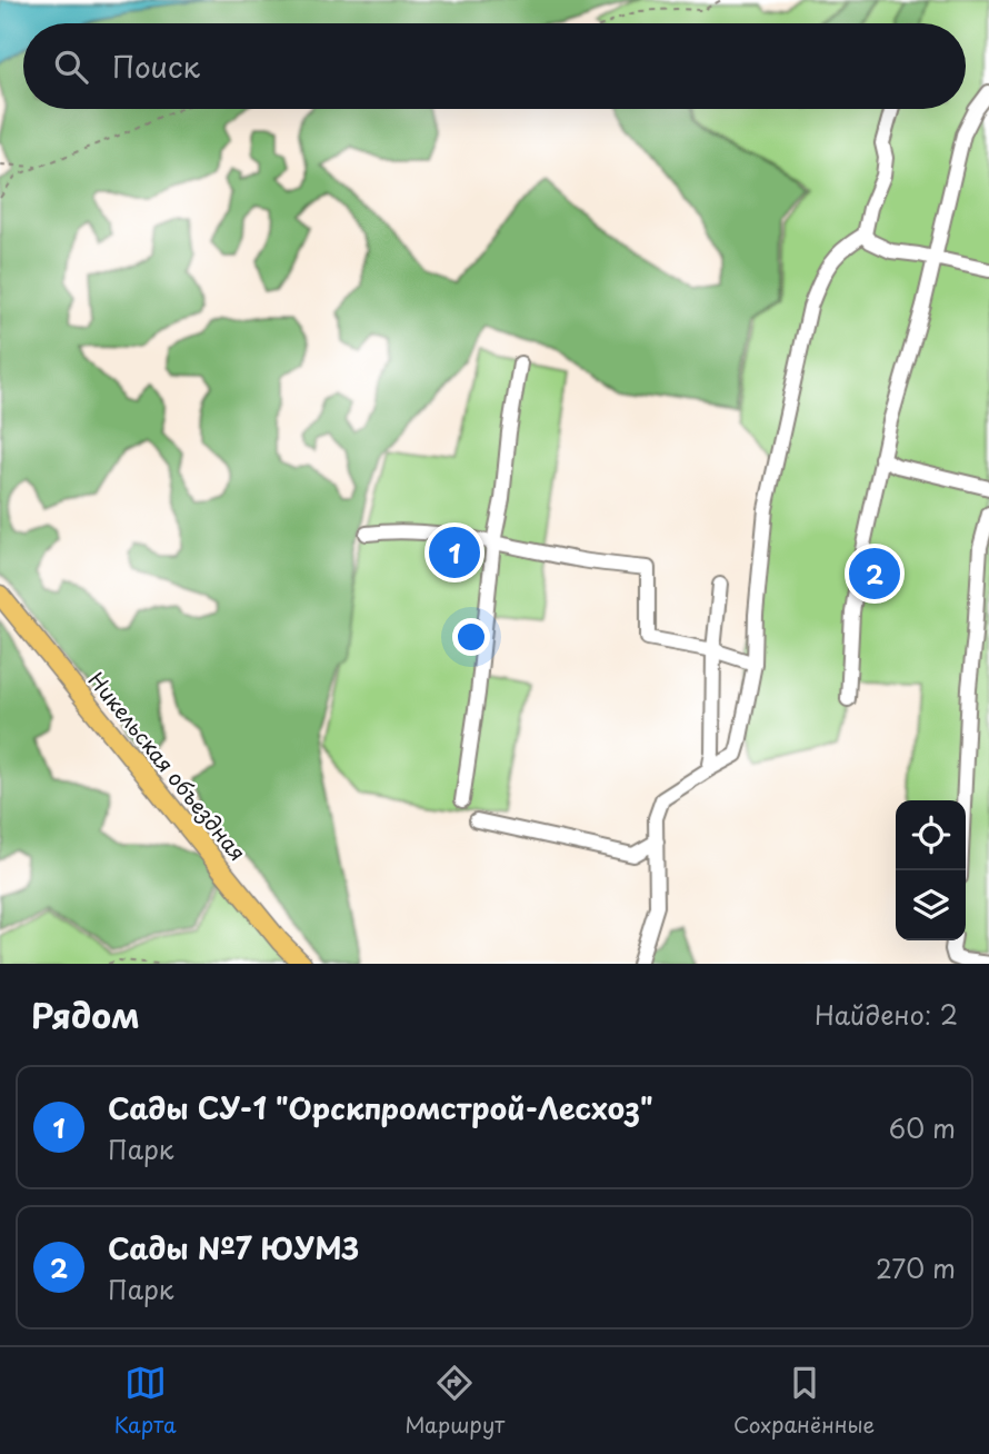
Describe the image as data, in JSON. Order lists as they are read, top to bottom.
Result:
{
  "streets": {
    "main road": ["Никельская объездная"]
  },
  "page": {
    "search": "Поиск",
    "pins": ["1", "2"],
    "heading": ["Рядом", "Найдено: 2"],
    "list": [
      {
        "mark": "1",
        "name": "Сады СУ-1 \"Орскпромстрой-Лесхоз\"",
        "note": "Парк",
        "value": "60 m"
      },
      {
        "mark": "2",
        "name": "Сады №7 ЮУМЗ",
        "note": "Парк",
        "value": "270 m"
      }
    ],
    "nav": ["Карта", "Маршрут", "Сохранённые"]
  }
}
